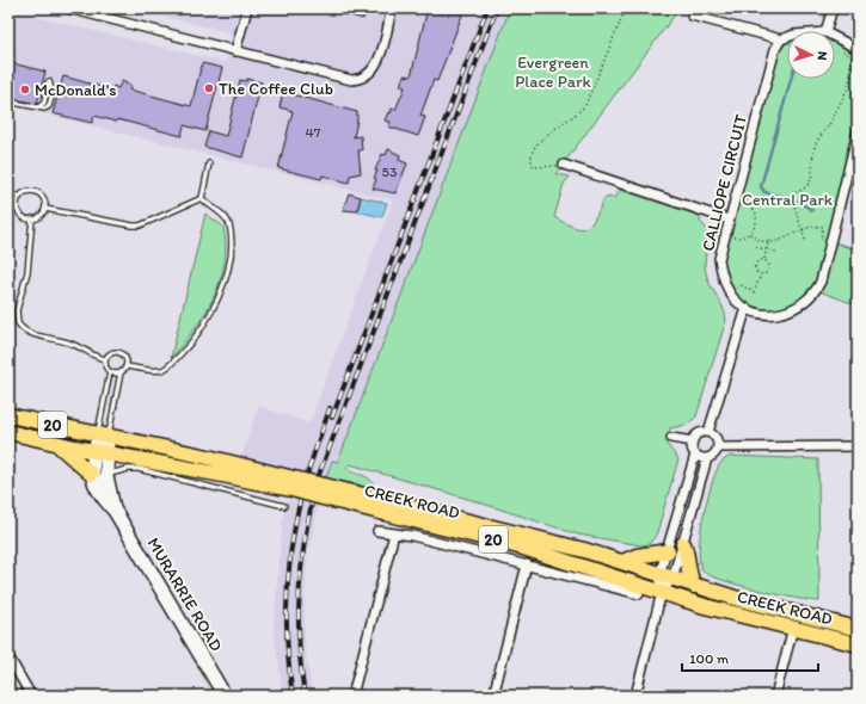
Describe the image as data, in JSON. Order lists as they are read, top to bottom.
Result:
{
  "streets": {
    "main road": ["20", "CREEK ROAD"],
    "street": ["CALLIOPE CIRCUIT", "MURARRIE ROAD"]
  },
  "parks": ["Evergreen Place Park", "Central Park"],
  "places": ["The Coffee Club", "McDonald's"],
  "house_numbers": ["47", "53"],
  "scale_bar": "100 m",
  "north": "right"
}
